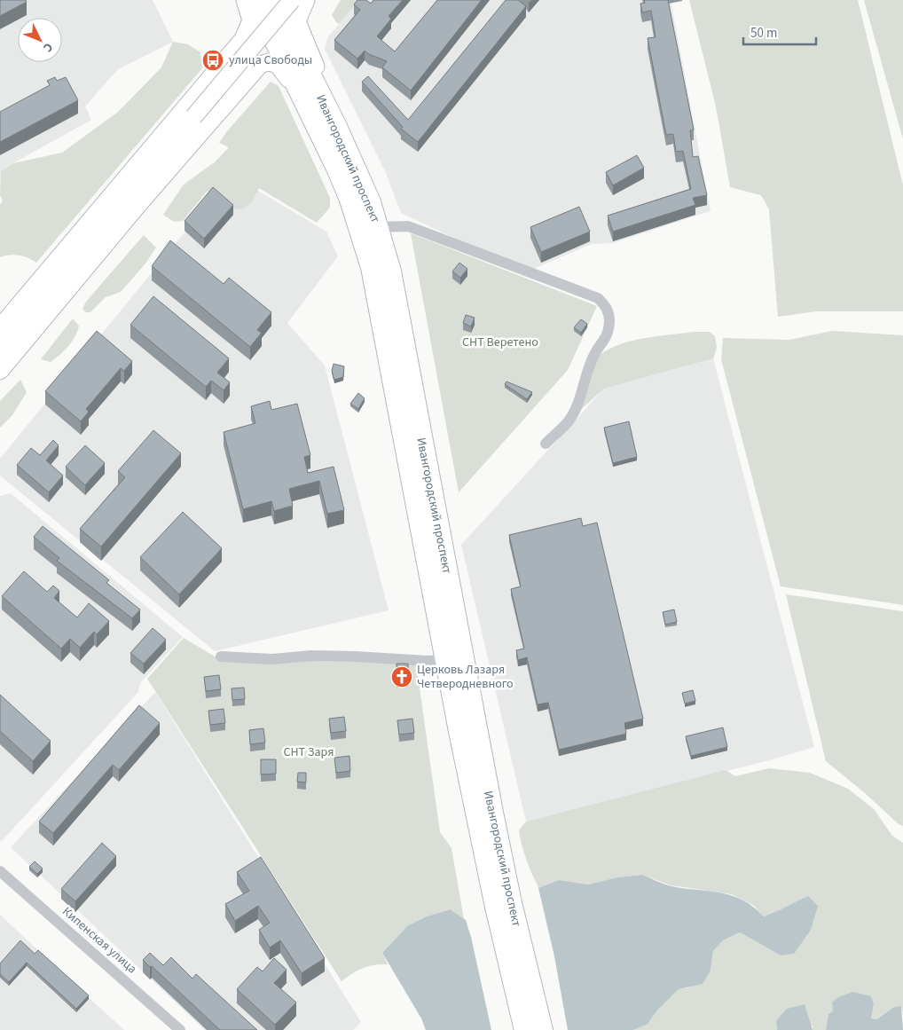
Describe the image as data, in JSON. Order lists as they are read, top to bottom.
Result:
{
  "streets": {
    "highway": ["Ивангородский проспект"],
    "street": ["Кипенская улица"]
  },
  "parks": ["СНТ Веретено", "СНТ Заря"],
  "places": {
    "bus stop": ["улица Свободы"],
    "church": ["Церковь Лазаря Четверодневного"]
  },
  "scale_bar": "50 m",
  "north": "bottom right"
}
